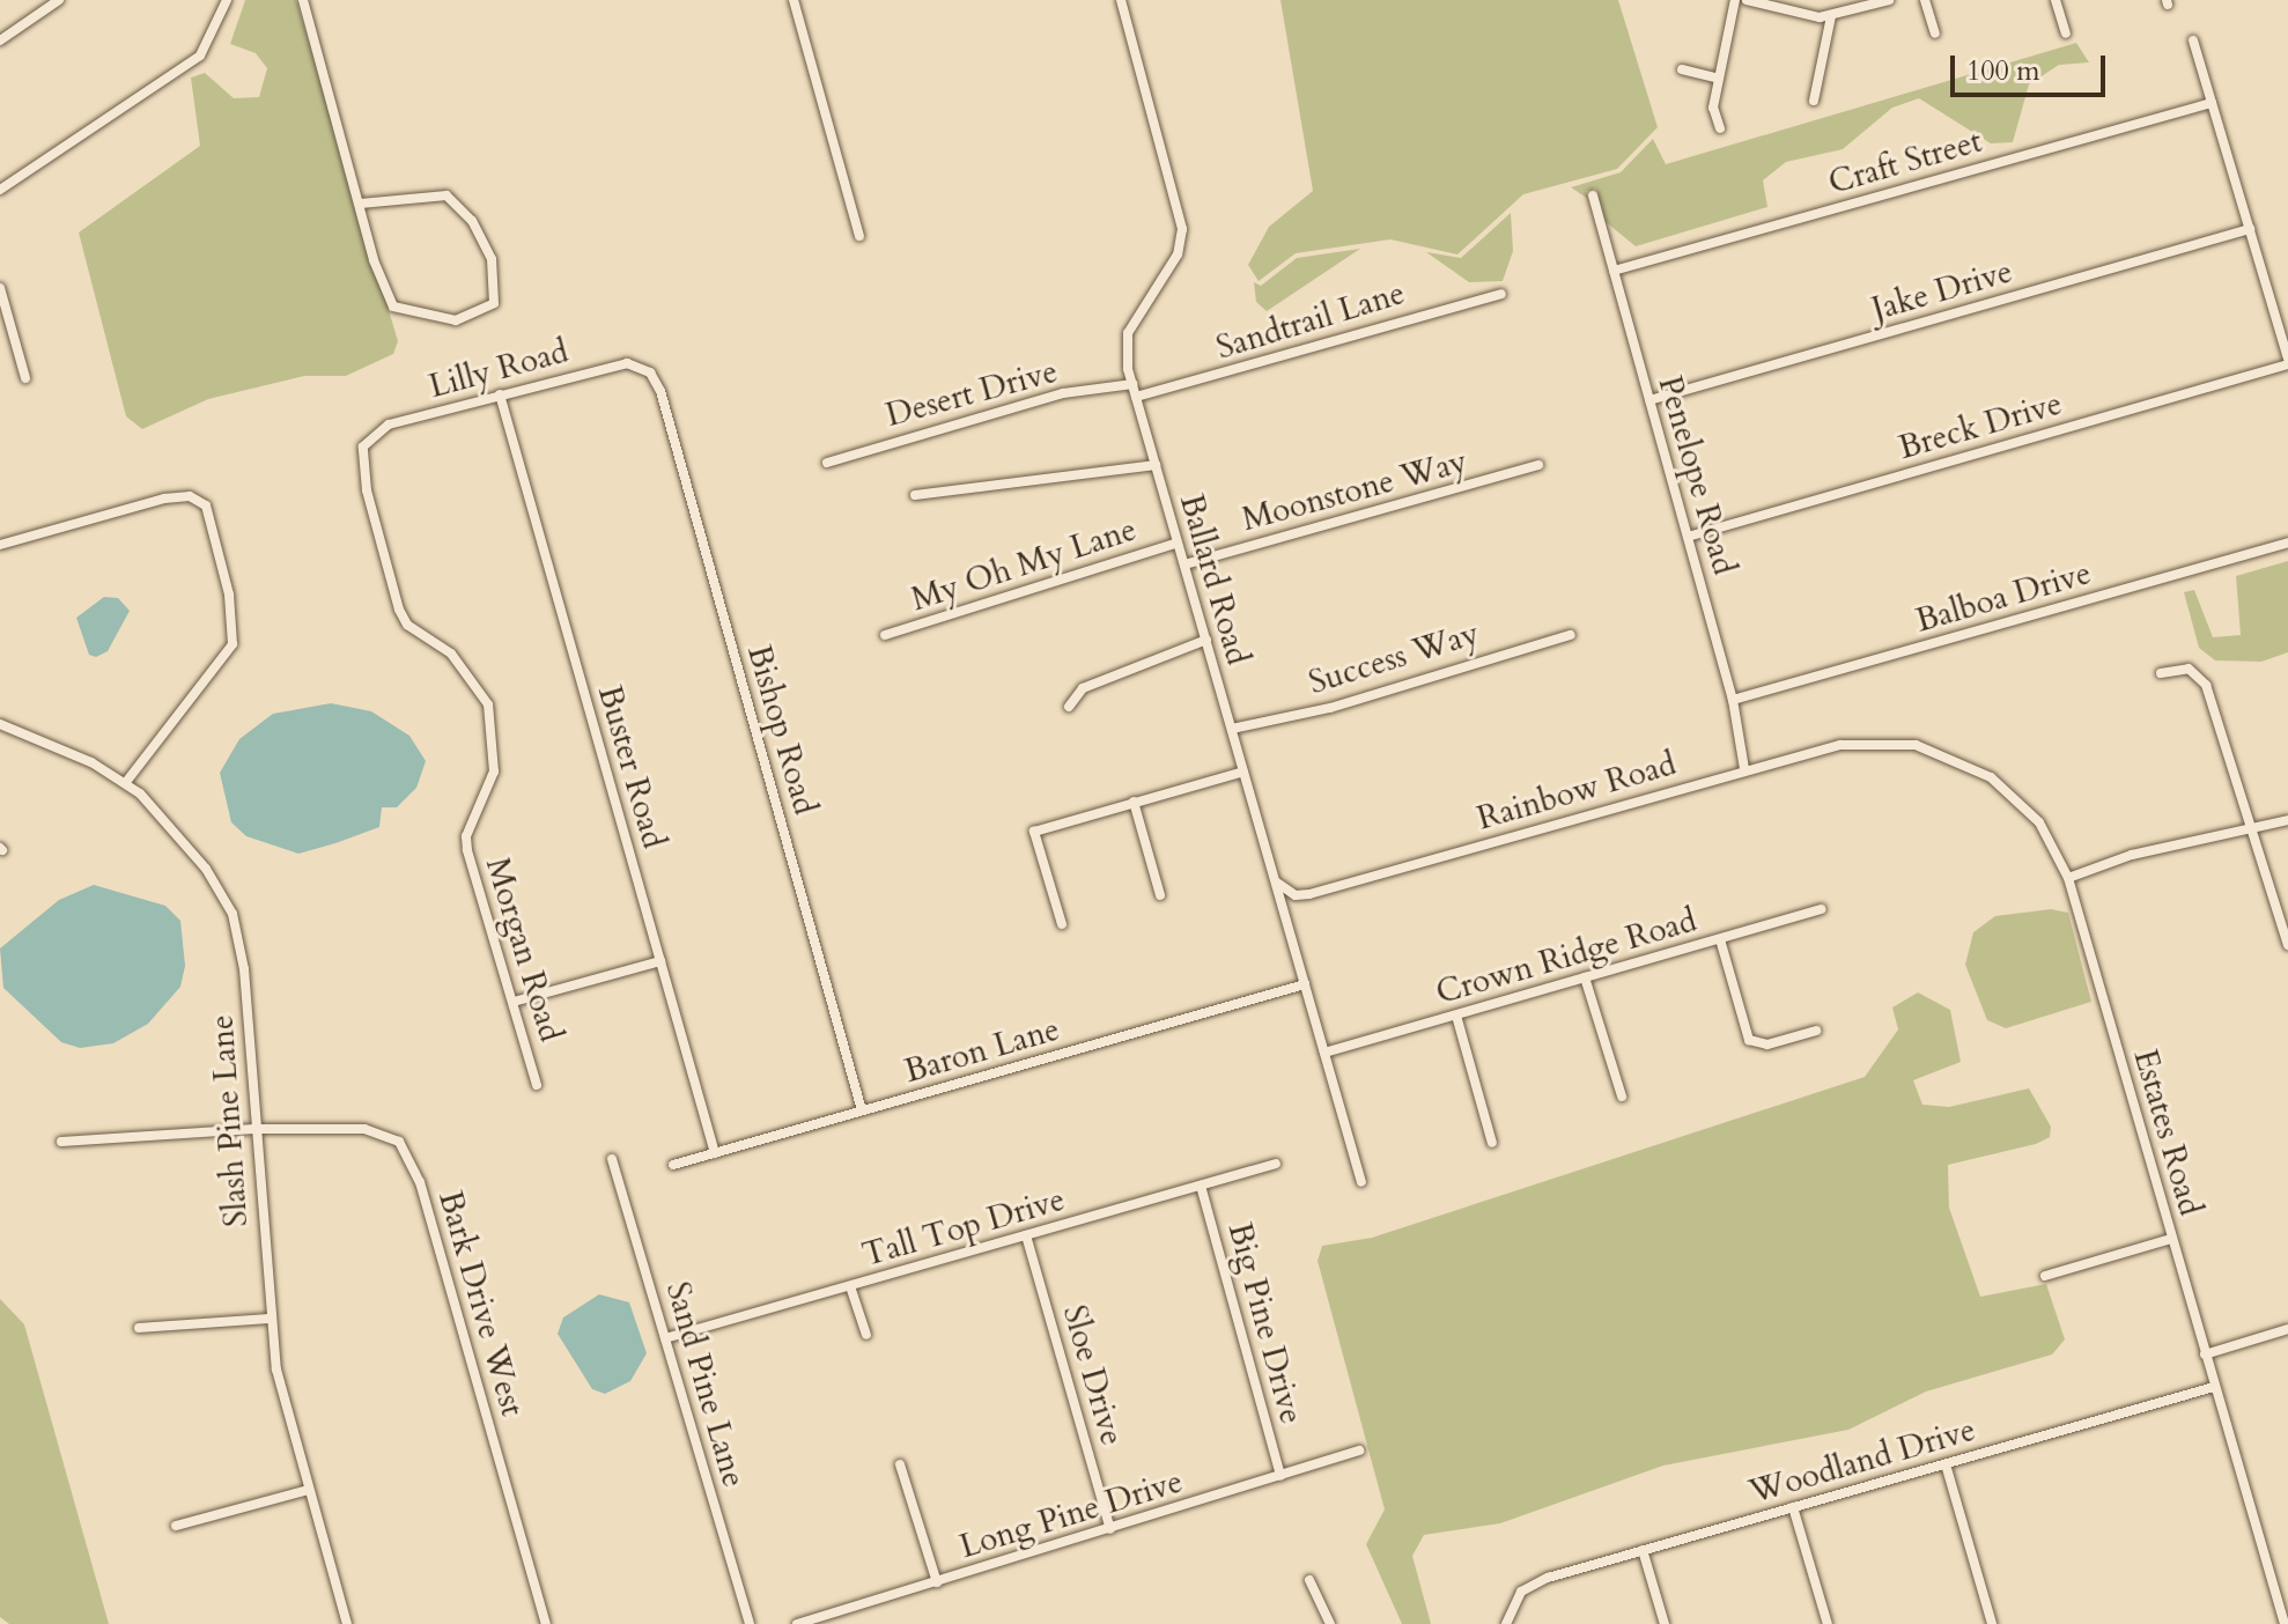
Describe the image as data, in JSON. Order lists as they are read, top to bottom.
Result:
{
  "streets": {
    "street": [
      "Craft Street",
      "Jake Drive",
      "Sandtrail Lane",
      "Lilly Road",
      "Desert Drive",
      "Breck Drive",
      "Penelope Road",
      "Moonstone Way",
      "My Oh My Lane",
      "Ballard Road",
      "Balboa Drive",
      "Success Way",
      "Bishop Road",
      "Buster Road",
      "Rainbow Road",
      "Morgan Road",
      "Crown Ridge Road",
      "Baron Lane",
      "Slash Pine Lane",
      "Estates Road",
      "Tall Top Drive",
      "Bark Drive West",
      "Big Pine Drive",
      "Sloe Drive",
      "Sand Pine Lane",
      "Woodland Drive",
      "Long Pine Drive"
    ]
  },
  "crossings": [
    ["Craft Street", "Penelope Road"],
    ["Jake Drive", "Penelope Road"],
    ["Sandtrail Lane", "Ballard Road"],
    ["Lilly Road", "Bishop Road"],
    ["Lilly Road", "Buster Road"],
    ["Lilly Road", "Morgan Road"],
    ["Desert Drive", "Ballard Road"],
    ["Breck Drive", "Penelope Road"],
    ["Penelope Road", "Balboa Drive"],
    ["Penelope Road", "Rainbow Road"],
    ["Moonstone Way", "Ballard Road"],
    ["My Oh My Lane", "Ballard Road"],
    ["Ballard Road", "Success Way"],
    ["Ballard Road", "Rainbow Road"],
    ["Ballard Road", "Crown Ridge Road"],
    ["Ballard Road", "Baron Lane"],
    ["Bishop Road", "Baron Lane"],
    ["Buster Road", "Baron Lane"],
    ["Rainbow Road", "Estates Road"],
    ["Slash Pine Lane", "Bark Drive West"],
    ["Estates Road", "Woodland Drive"],
    ["Tall Top Drive", "Big Pine Drive"],
    ["Tall Top Drive", "Sloe Drive"],
    ["Tall Top Drive", "Sand Pine Lane"],
    ["Big Pine Drive", "Long Pine Drive"],
    ["Sloe Drive", "Long Pine Drive"]
  ],
  "scale_bar": "100 m"
}
